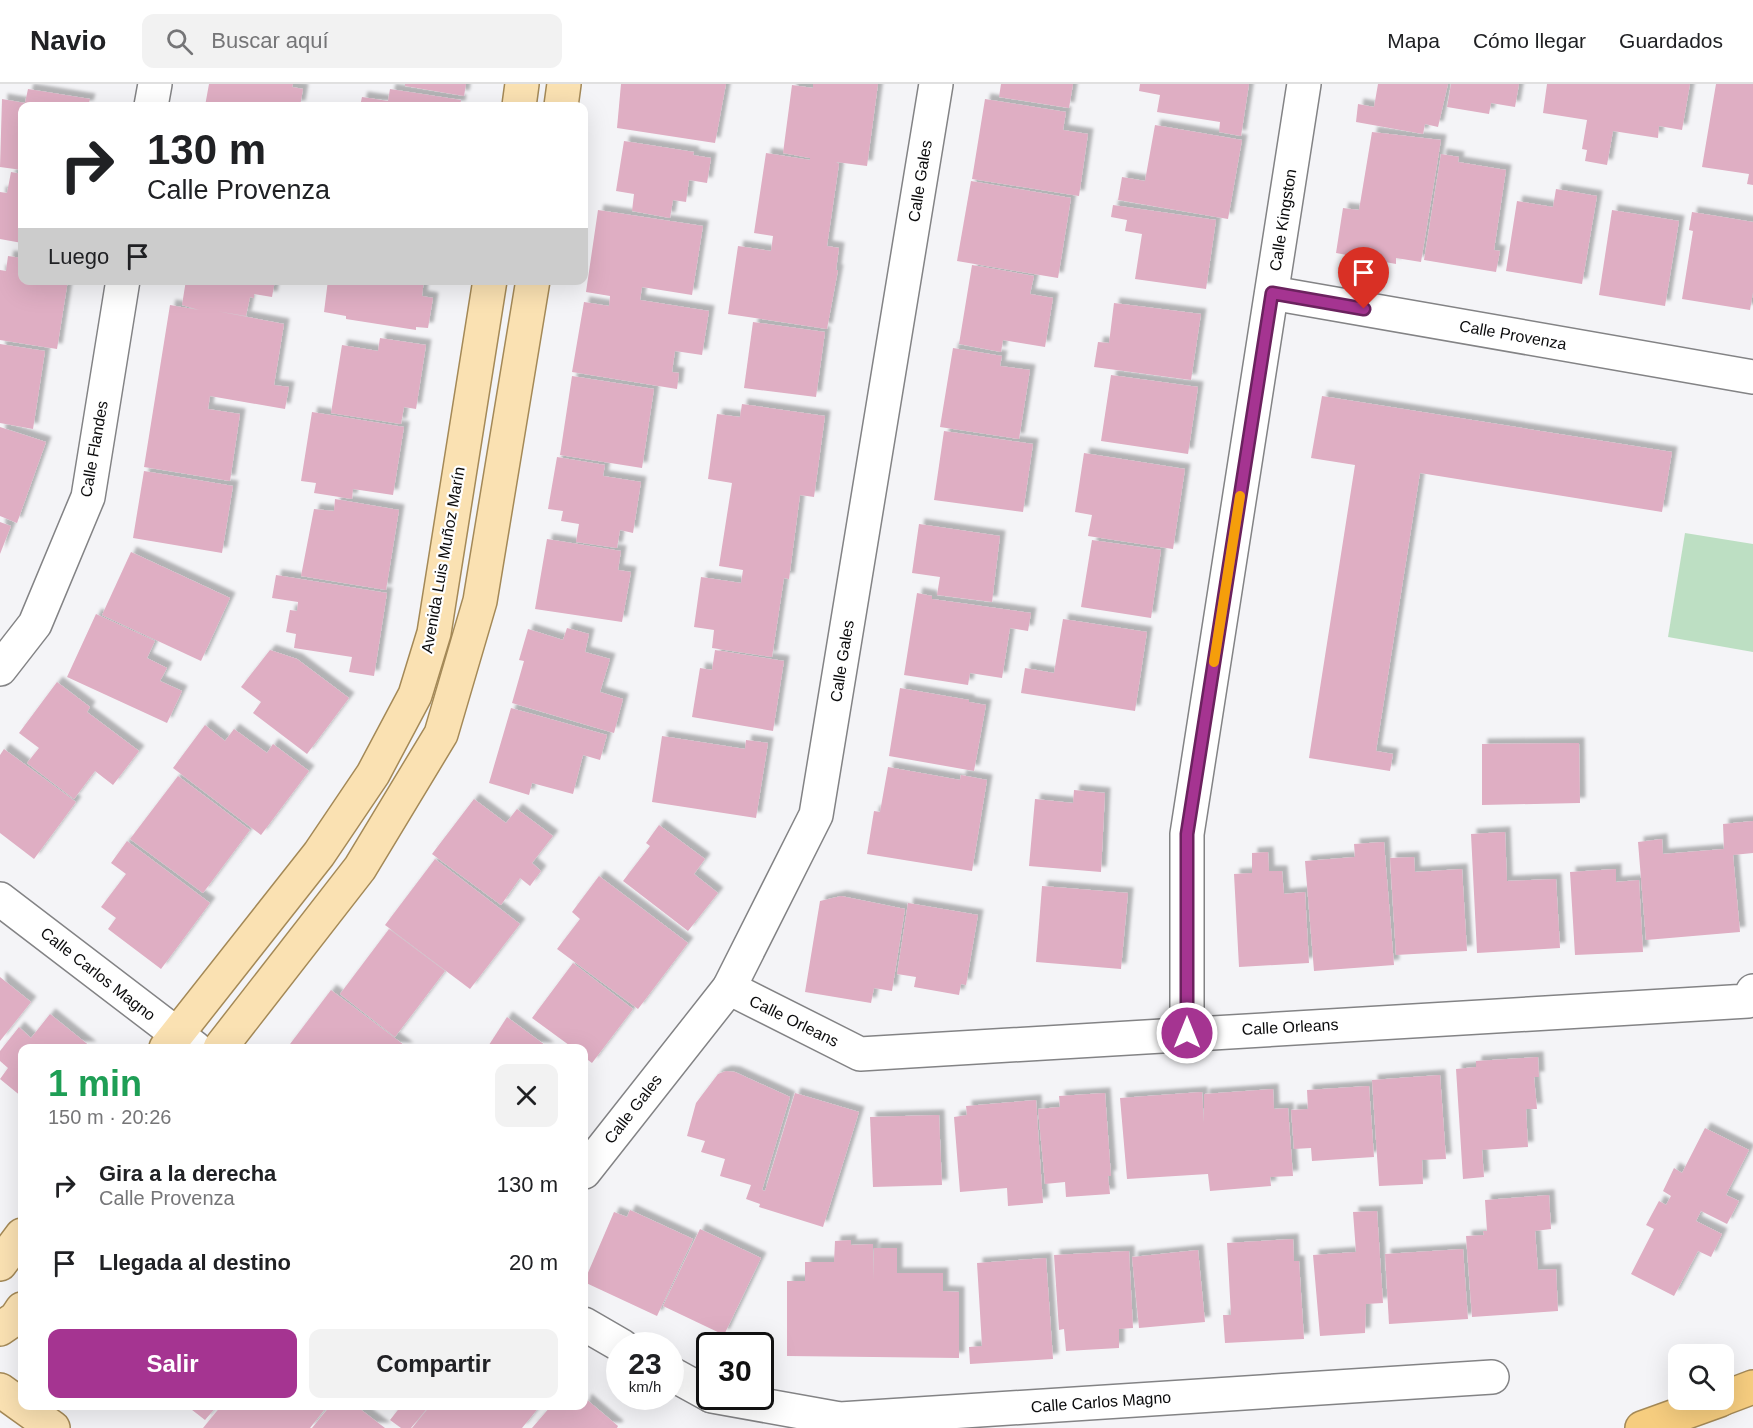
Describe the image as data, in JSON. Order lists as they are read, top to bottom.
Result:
{
  "streets": {
    "main road": ["Avenida Luis Muñoz Marín"],
    "street": [
      "Calle Gales",
      "Calle Kingston",
      "Calle Provenza",
      "Calle Flandes",
      "Calle Carlos Magno",
      "Calle Orleans"
    ]
  },
  "crossings": [
    ["Calle Gales", "Calle Orleans"],
    ["Calle Kingston", "Calle Provenza"],
    ["Calle Kingston", "Calle Orleans"],
    ["Avenida Luis Muñoz Marín", "Calle Carlos Magno"]
  ],
  "page": {
    "header": "Navio",
    "search": "Buscar aquí",
    "nav": ["Mapa", "Cómo llegar", "Guardados"],
    "turn": ["130 m", "Calle Provenza"],
    "then": "Luego",
    "heading": ["1 min", "150 m · 20:26"],
    "list": [
      {
        "name": "Gira a la derecha",
        "note": "Calle Provenza",
        "value": "130 m"
      },
      {
        "name": "Llegada al destino",
        "value": "20 m"
      }
    ],
    "buttons": ["Salir", "Compartir"],
    "speed": "23 km/h",
    "limit": "30"
  }
}
